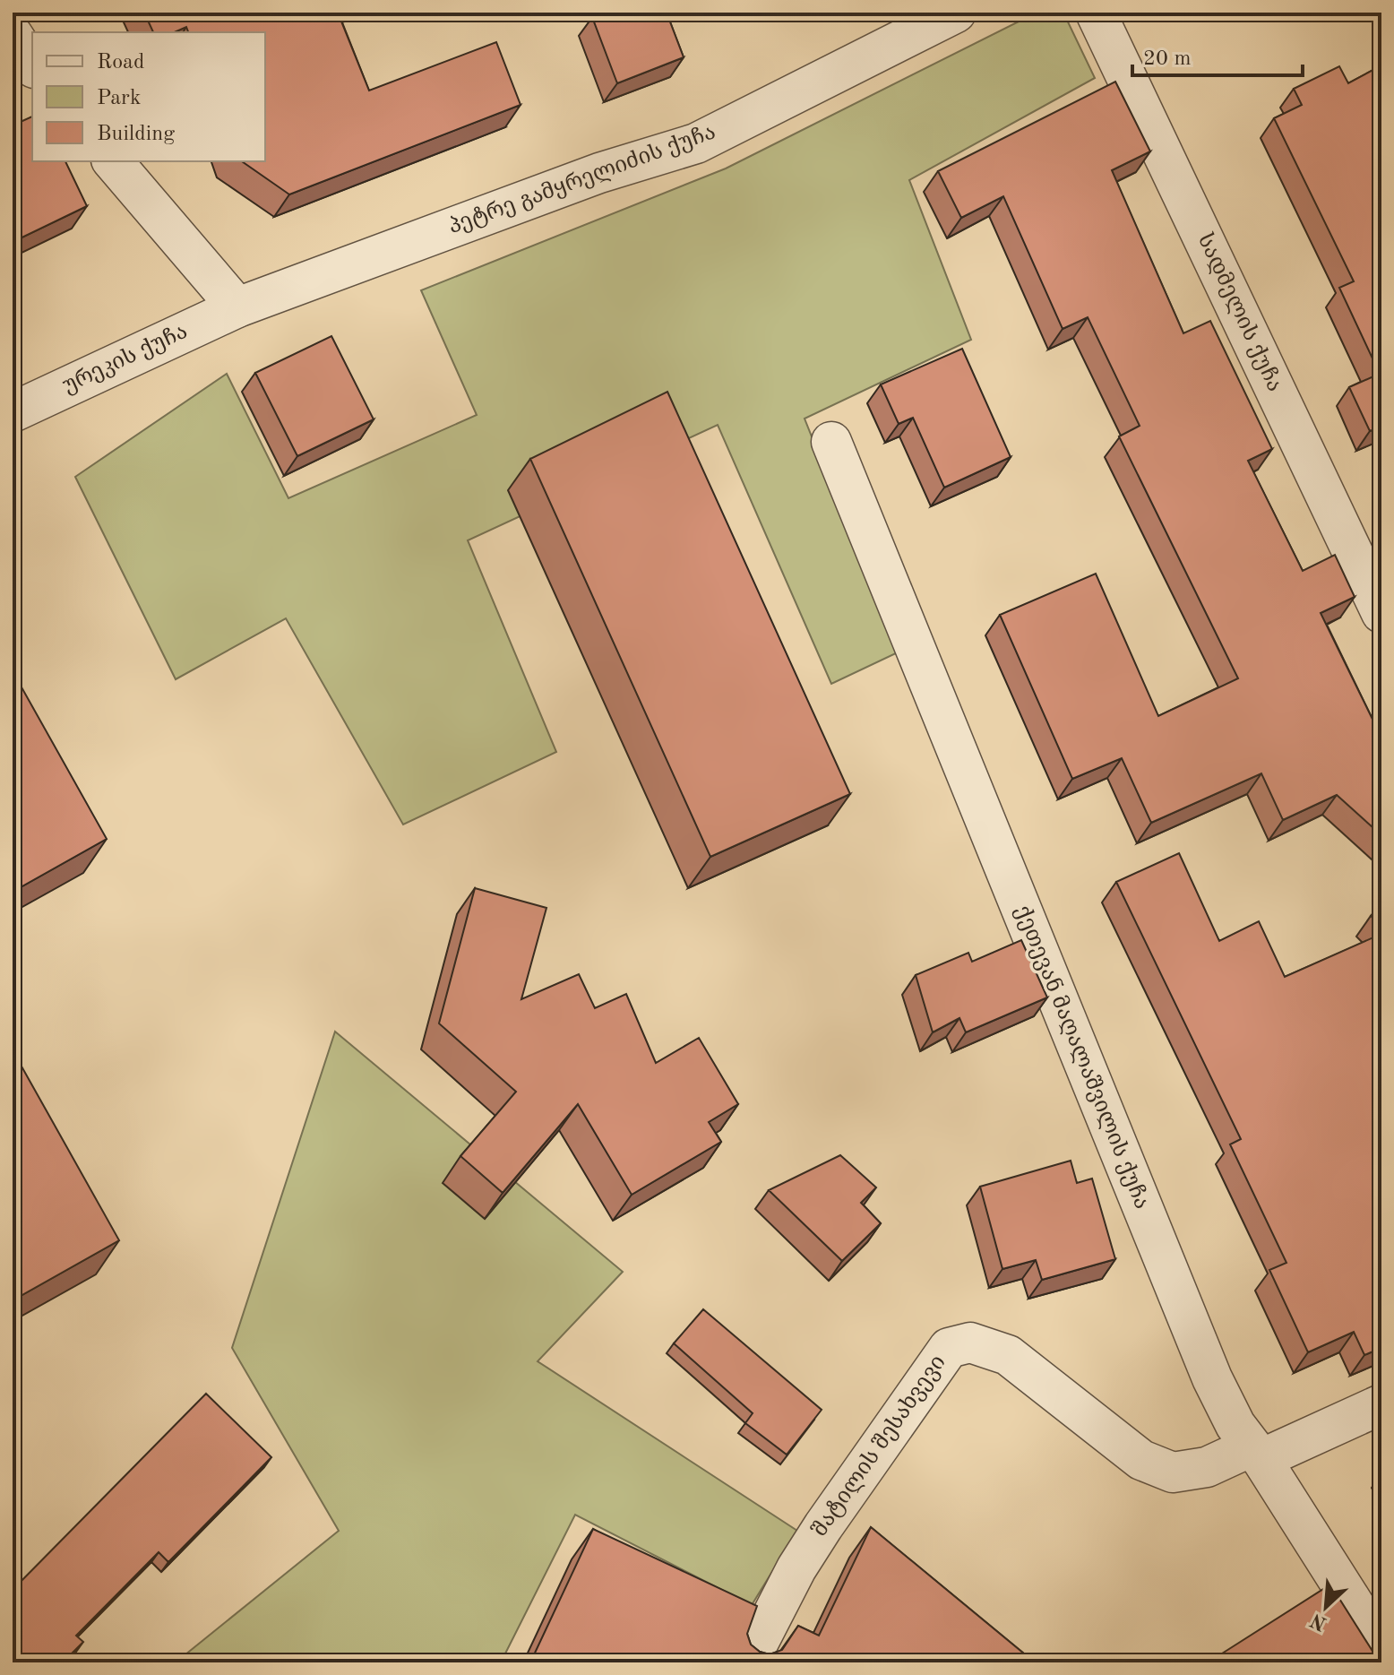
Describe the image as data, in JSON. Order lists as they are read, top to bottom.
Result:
{
  "streets": {
    "street": [
      "პეტრე გამყრელიძის ქუჩა",
      "სადმელის ქუჩა",
      "ურეკის ქუჩა",
      "ქეთევან მაღალაშვილის ქუჩა",
      "შატილის შესახვევი"
    ]
  },
  "crossings": [
    ["პეტრე გამყრელიძის ქუჩა", "ურეკის ქუჩა"],
    ["ქეთევან მაღალაშვილის ქუჩა", "შატილის შესახვევი"]
  ],
  "legend": ["Road", "Park", "Building"],
  "scale_bar": "20 m",
  "north": "bottom left"
}
